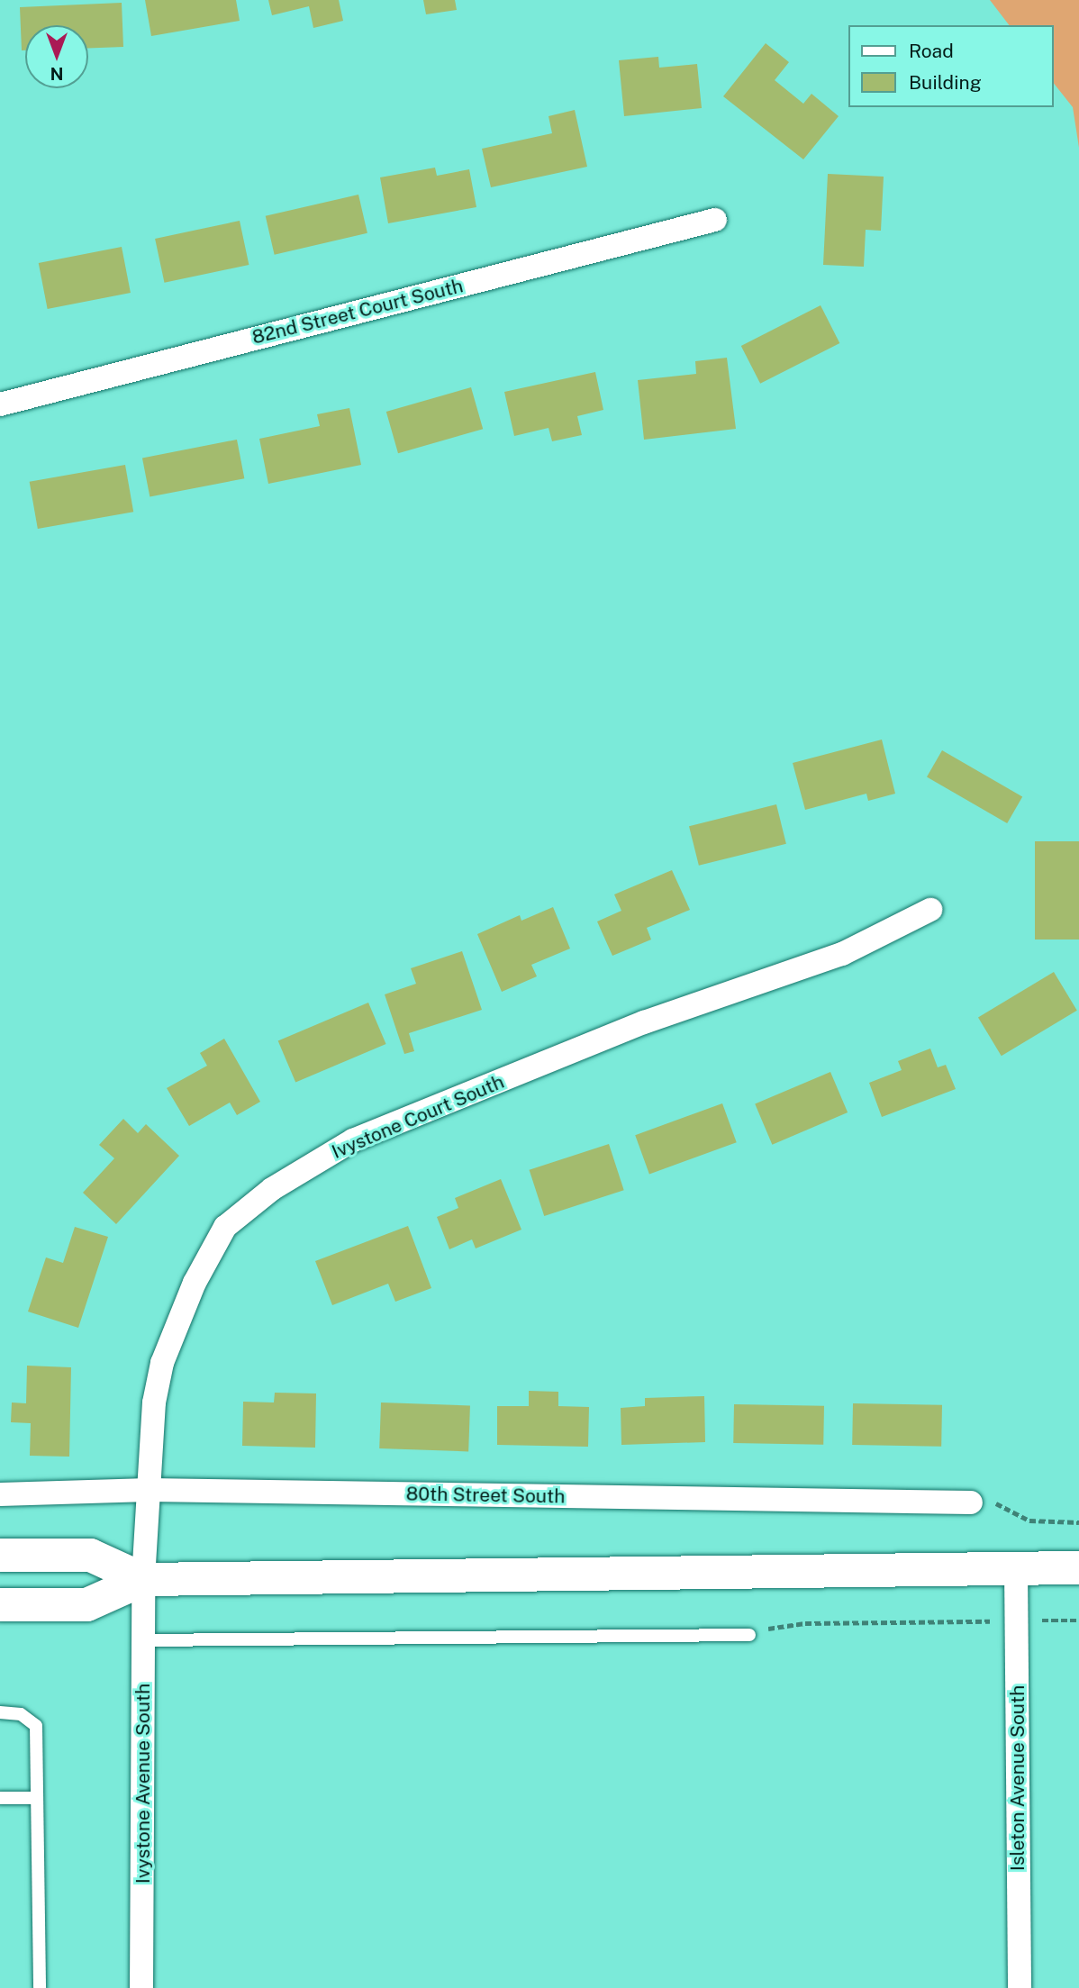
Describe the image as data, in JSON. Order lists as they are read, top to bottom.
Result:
{
  "streets": {
    "street": [
      "82nd Street Court South",
      "Ivystone Court South",
      "80th Street South",
      "Isleton Avenue South",
      "Ivystone Avenue South"
    ]
  },
  "crossings": [
    ["Ivystone Court South", "80th Street South"],
    ["Ivystone Court South", "Ivystone Avenue South"]
  ],
  "legend": ["Road", "Building"],
  "north": "bottom"
}
